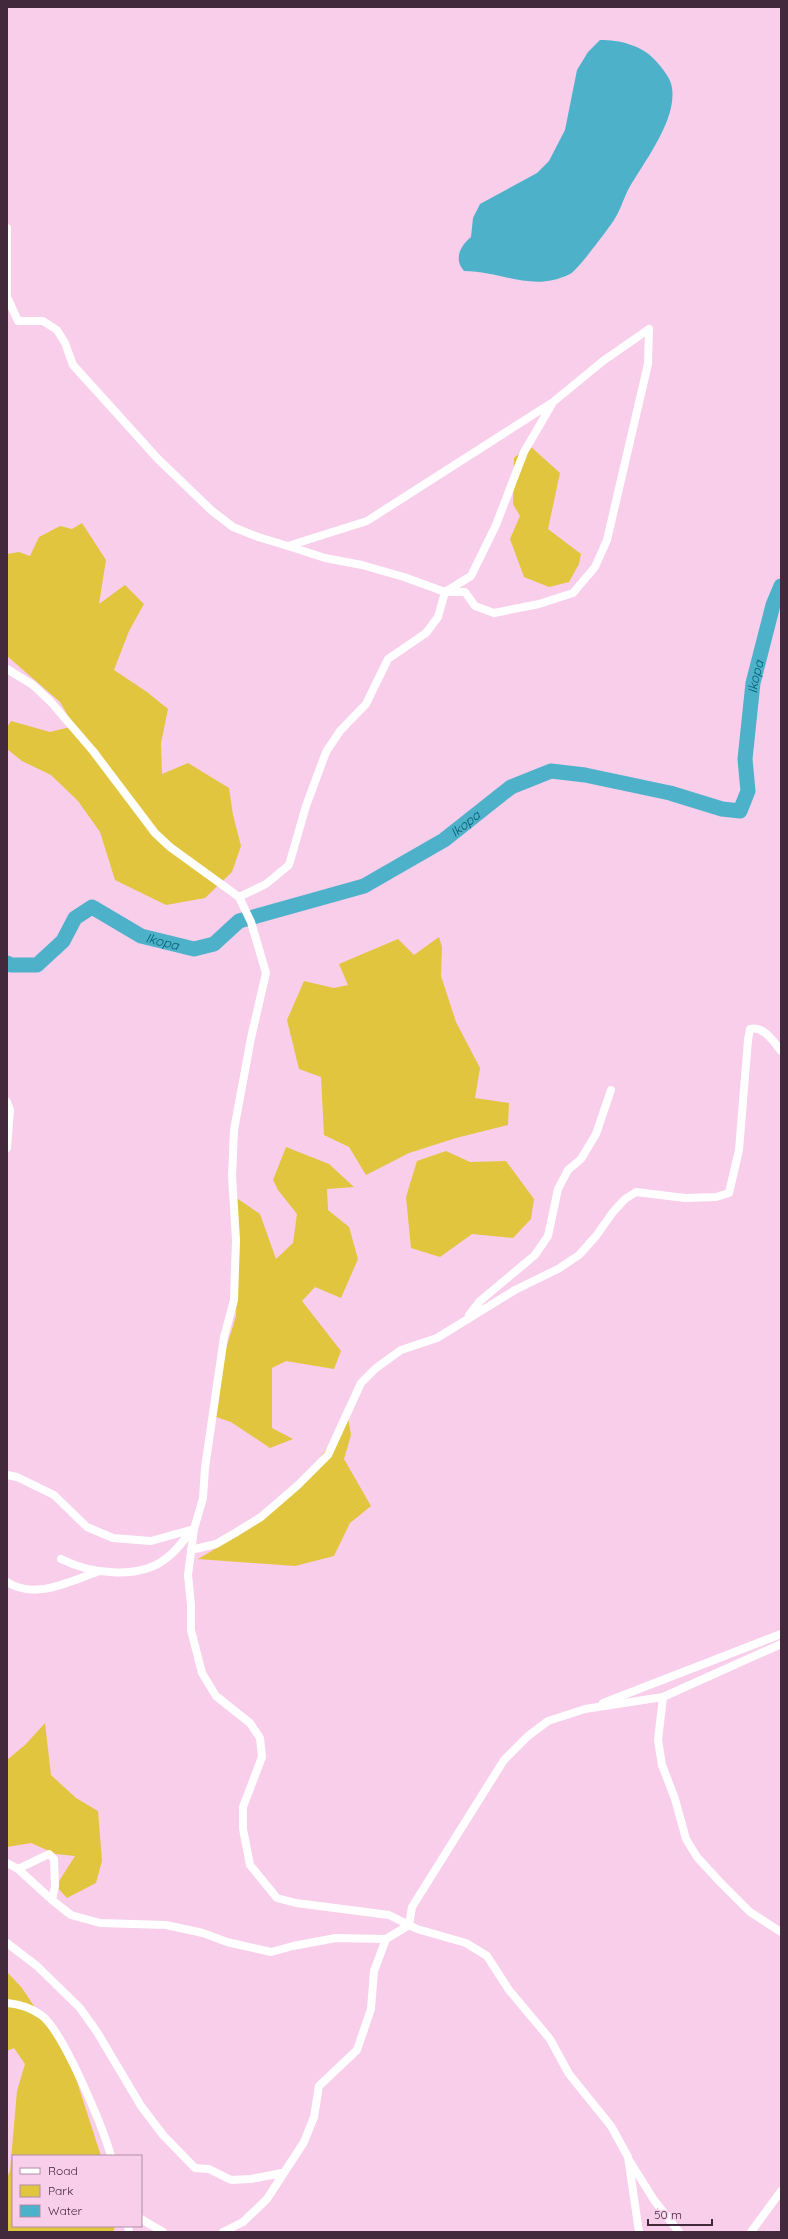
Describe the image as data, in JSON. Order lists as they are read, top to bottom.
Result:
{
  "water": ["Ikopa"],
  "legend": ["Road", "Park", "Water"],
  "scale_bar": "50 m"
}
